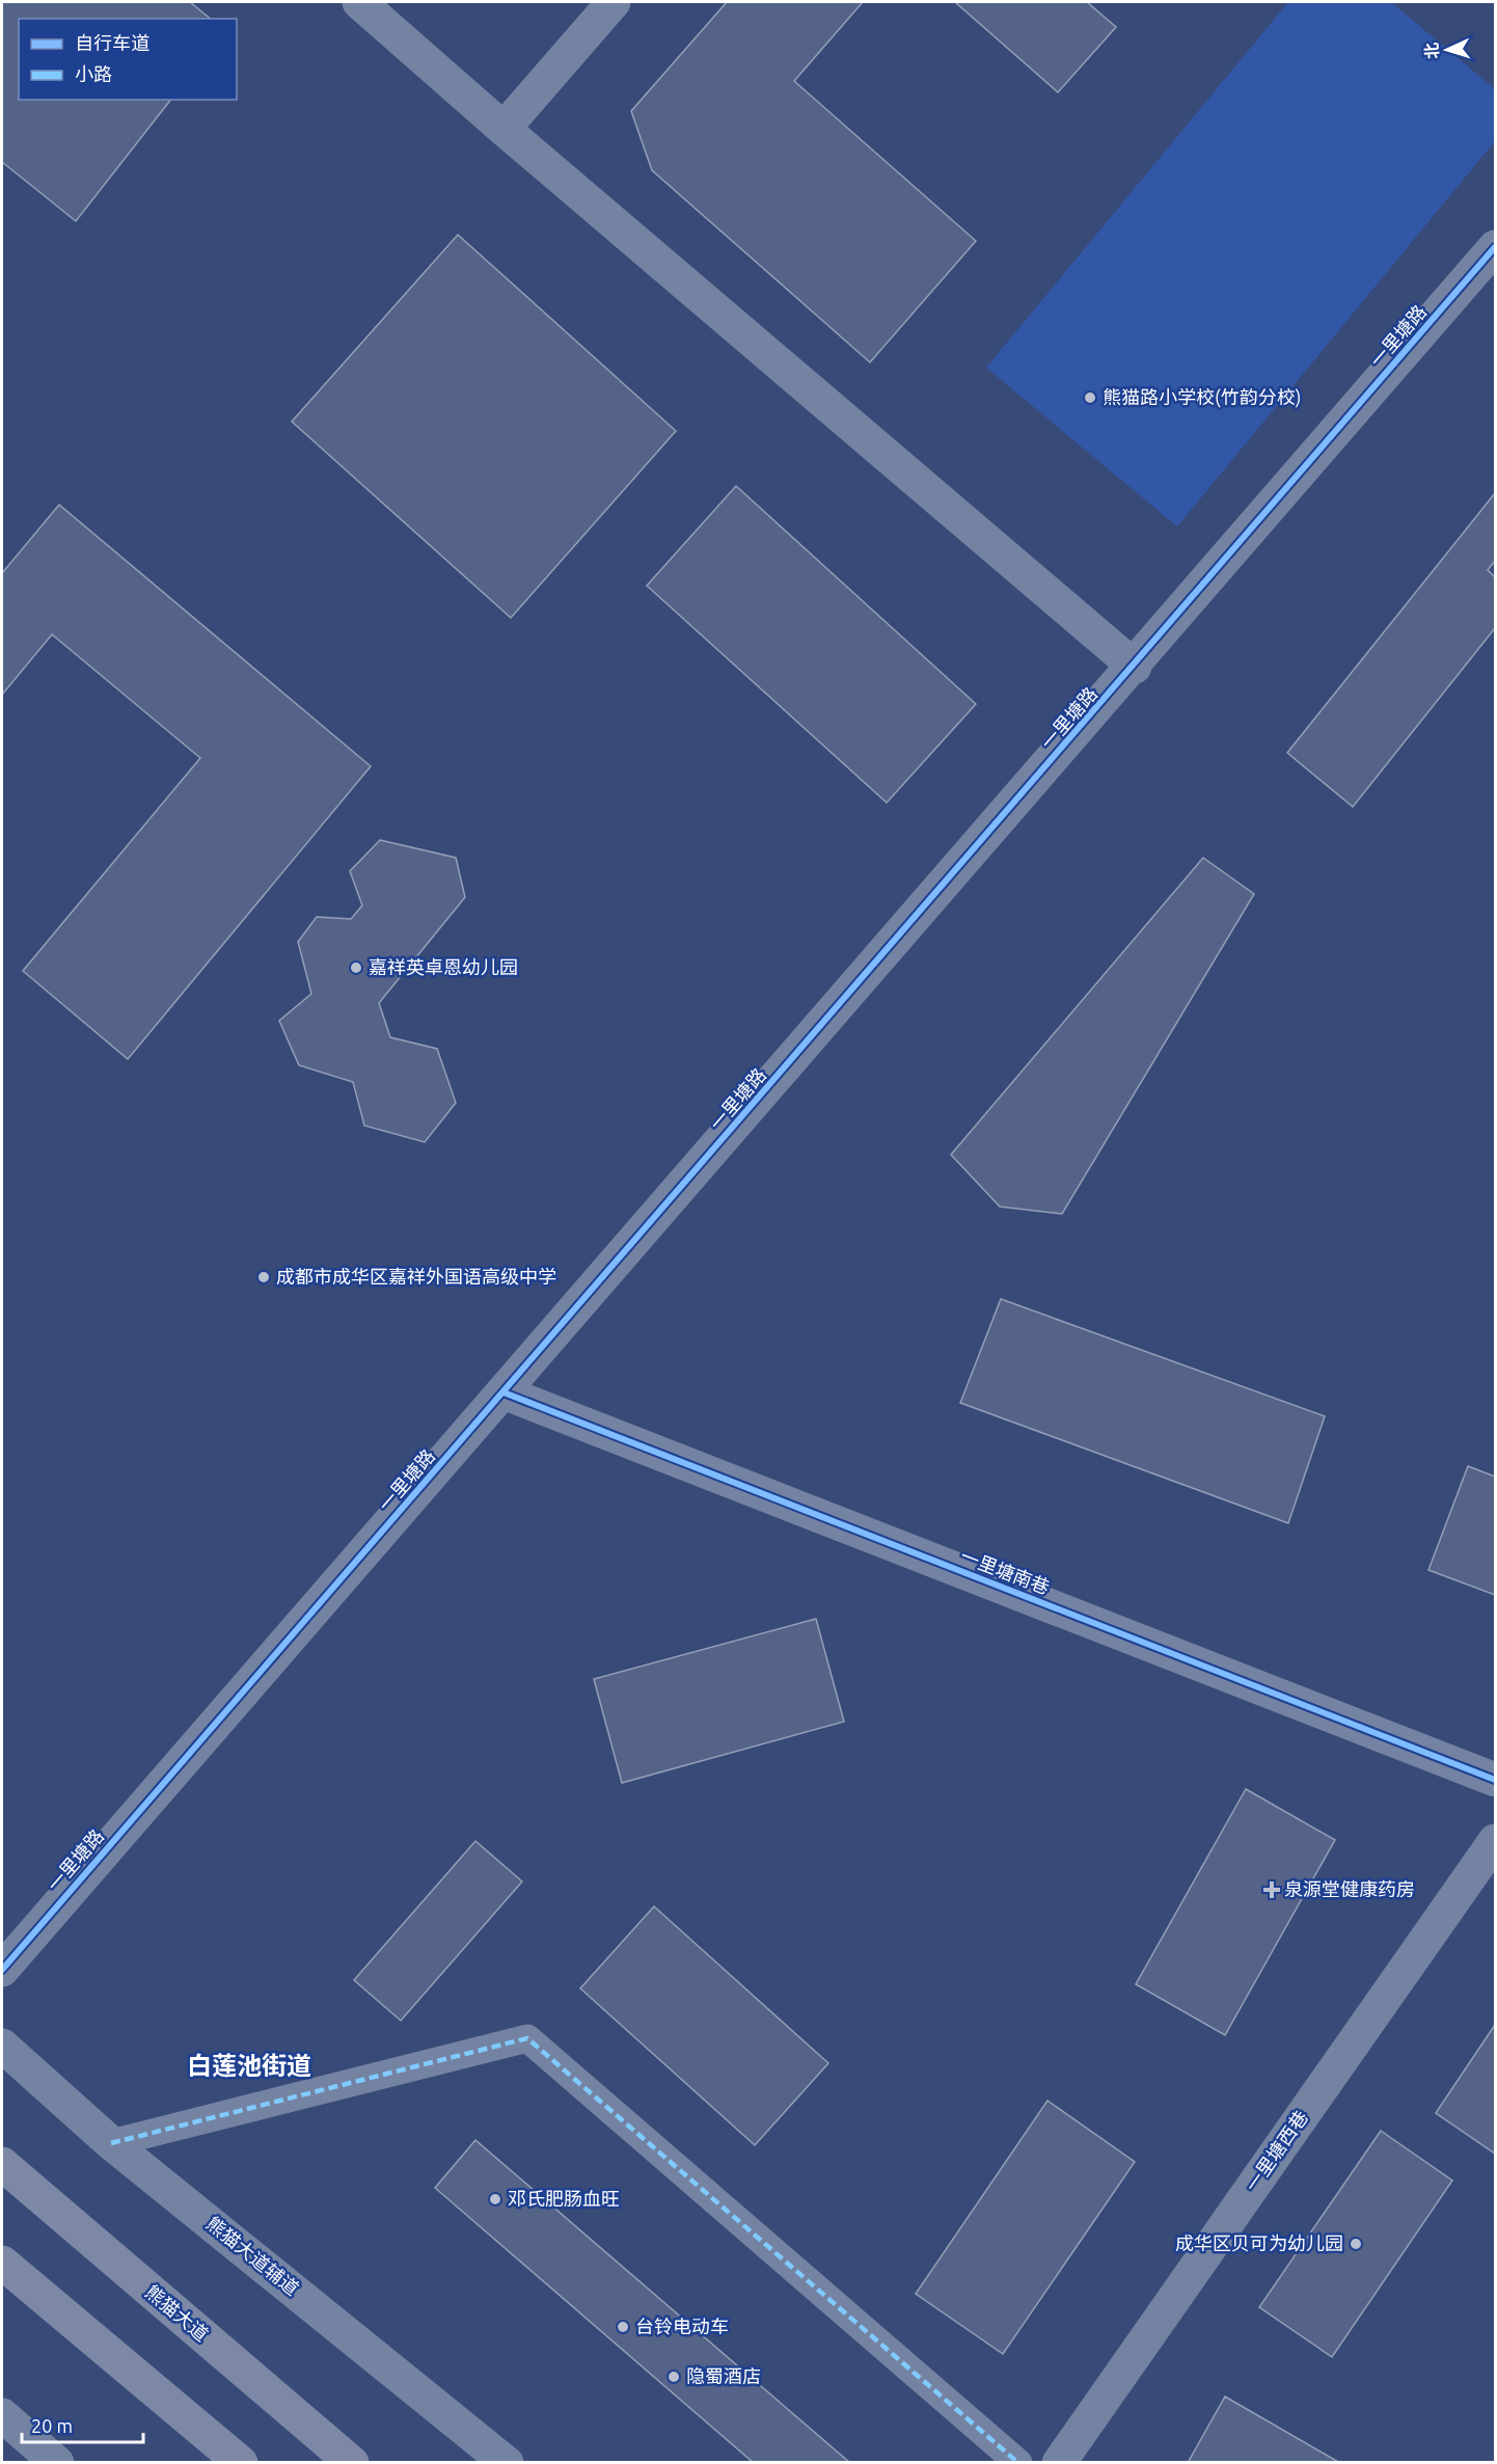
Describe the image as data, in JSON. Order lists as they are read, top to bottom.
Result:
{
  "streets": {
    "main road": ["熊猫大道"],
    "street": [
      "一里塘路",
      "一里塘南巷",
      "一里塘西巷",
      "熊猫大道辅道"
    ]
  },
  "crossings": [
    ["一里塘路", "一里塘南巷"]
  ],
  "districts": ["白莲池街道"],
  "places": {
    "other": [
      "熊猫路小学校(竹韵分校)",
      "嘉祥英卓恩幼儿园",
      "成都市成华区嘉祥外国语高级中学",
      "邓氏肥肠血旺",
      "成华区贝可为幼儿园",
      "台铃电动车",
      "隐蜀酒店"
    ],
    "health": ["泉源堂健康药房"]
  },
  "legend": ["自行车道", "小路"],
  "scale_bar": "20 m",
  "north": "left"
}
